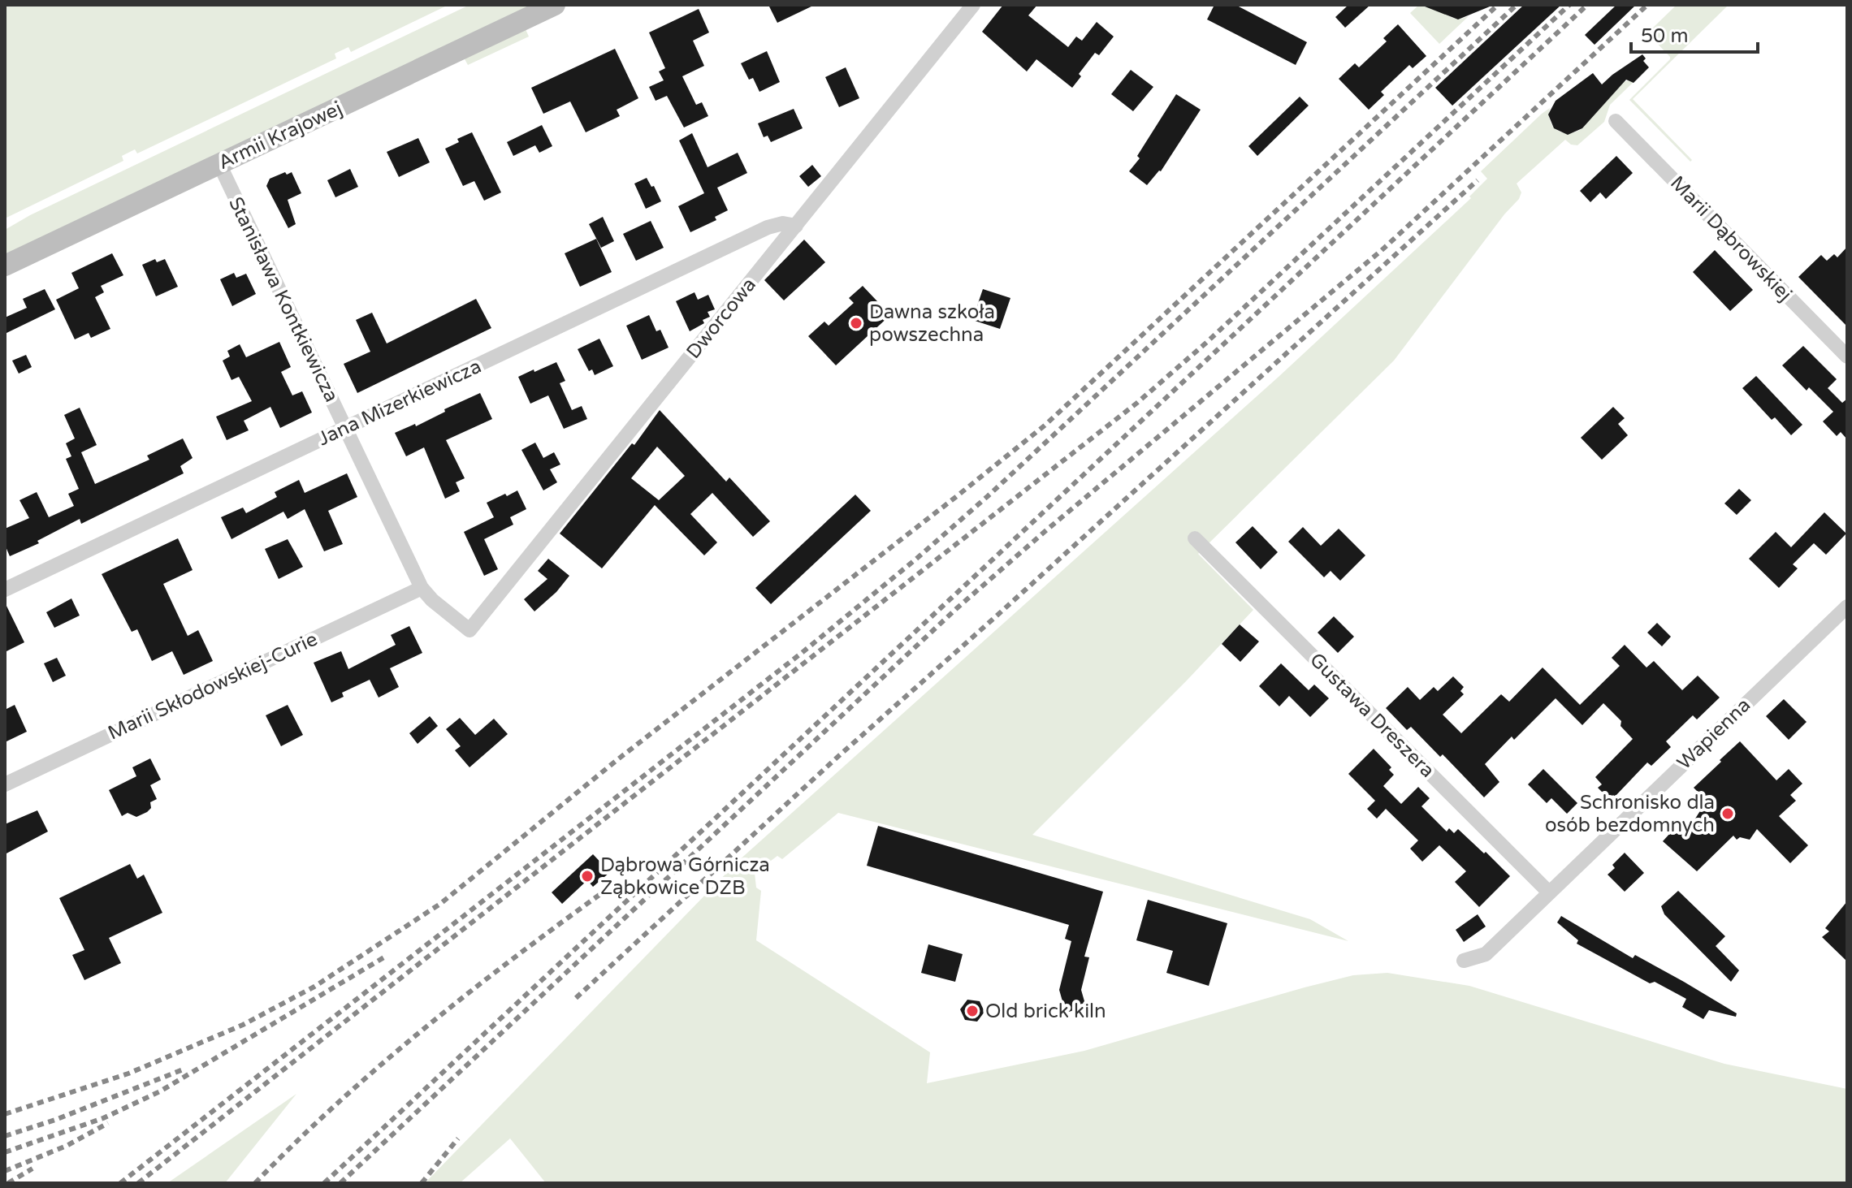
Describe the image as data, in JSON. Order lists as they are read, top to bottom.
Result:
{
  "streets": {
    "main road": ["Armii Krajowej"],
    "street": [
      "Marii Dąbrowskiej",
      "Stanisława Kontkiewicza",
      "Dworcowa",
      "Jana Mizerkiewicza",
      "Marii Skłodowskiej-Curie",
      "Gustawa Dreszera",
      "Wapienna"
    ]
  },
  "crossings": [
    ["Armii Krajowej", "Stanisława Kontkiewicza"],
    ["Stanisława Kontkiewicza", "Dworcowa"],
    ["Stanisława Kontkiewicza", "Jana Mizerkiewicza"],
    ["Stanisława Kontkiewicza", "Marii Skłodowskiej-Curie"],
    ["Dworcowa", "Jana Mizerkiewicza"],
    ["Gustawa Dreszera", "Wapienna"]
  ],
  "places": [
    "Dawna szkoła powszechna",
    "Schronisko dla osób bezdomnych",
    "Dąbrowa Górnicza Ząbkowice DZB",
    "Old brick kiln"
  ],
  "scale_bar": "50 m"
}
